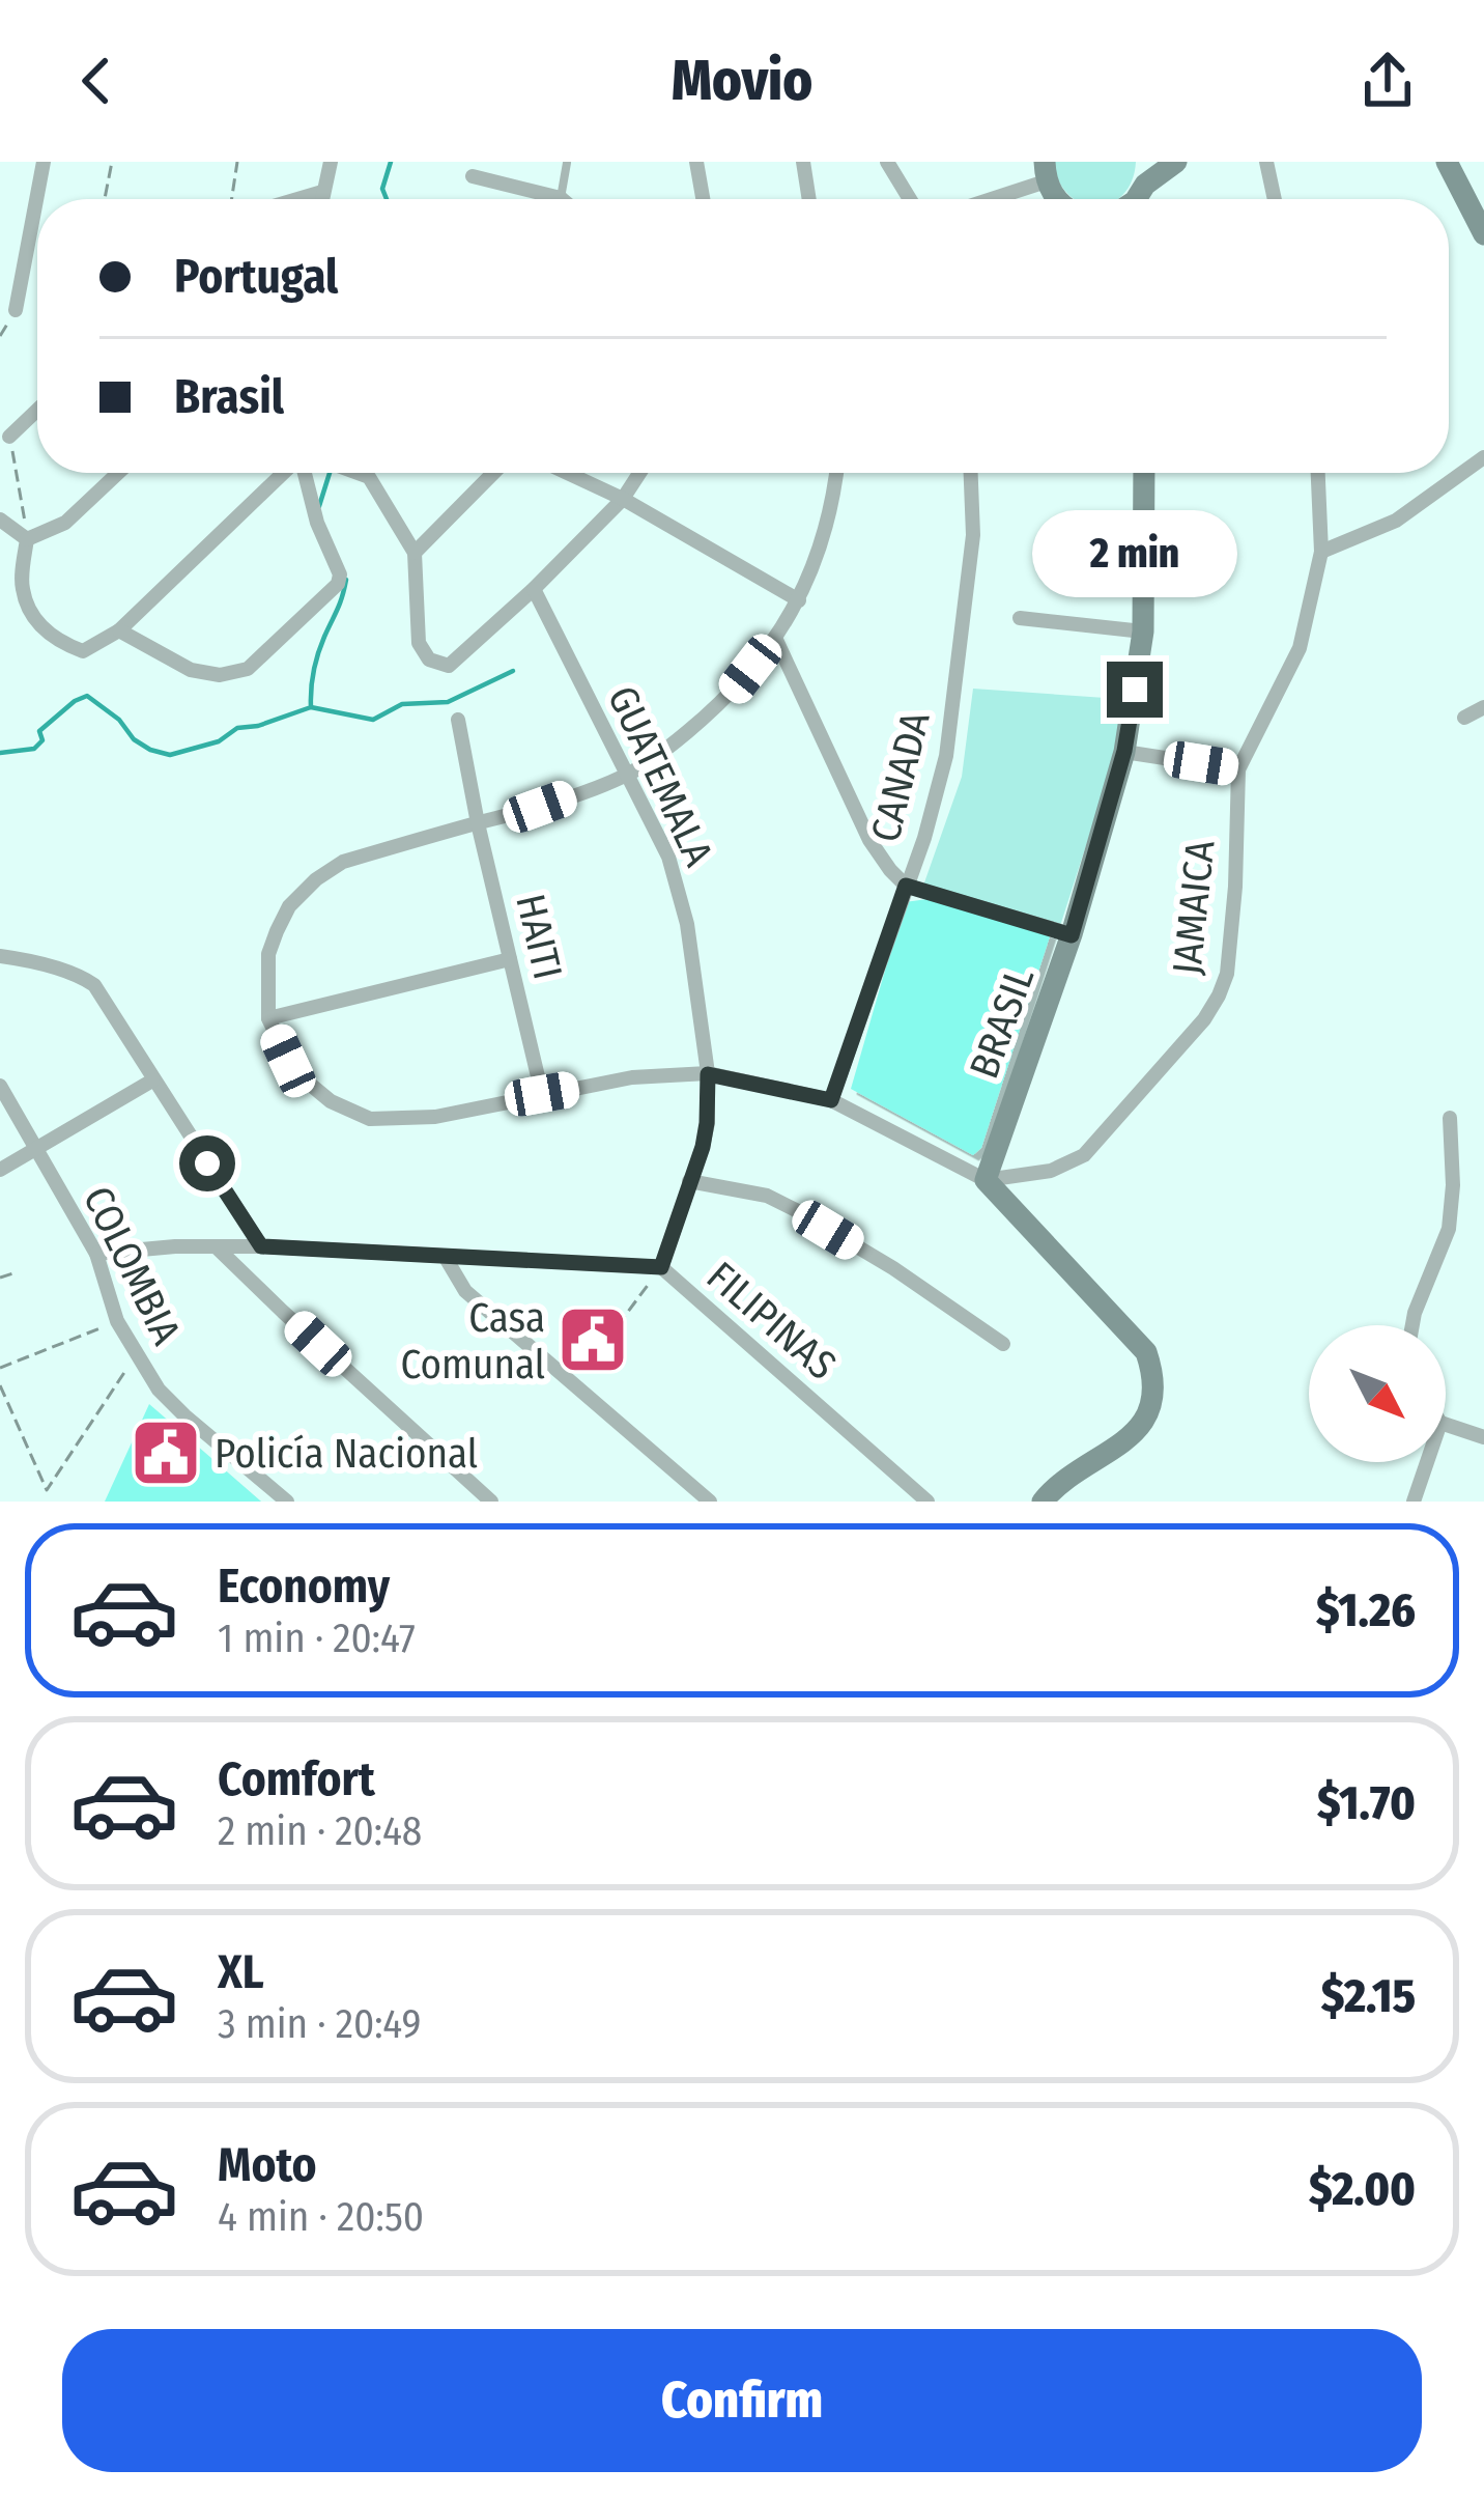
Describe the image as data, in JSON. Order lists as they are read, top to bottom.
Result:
{
  "streets": {
    "street": [
      "GUATEMALA",
      "CANADA",
      "JAMAICA",
      "HAITI",
      "BRASIL",
      "COLOMBIA",
      "FILIPINAS"
    ]
  },
  "crossings": [
    ["GUATEMALA", "FILIPINAS"],
    ["JAMAICA", "BRASIL"],
    ["COLOMBIA", "FILIPINAS"]
  ],
  "places": {
    "public building": ["Casa Comunal", "Policía Nacional"]
  },
  "north": "bottom right",
  "page": {
    "header": "Movio",
    "banner": ["Portugal", "Brasil"],
    "bubble": "2 min",
    "list": [
      {
        "name": "Economy",
        "note": "1 min · 20:47",
        "value": "$1.26"
      },
      {
        "name": "Comfort",
        "note": "2 min · 20:48",
        "value": "$1.70"
      },
      {
        "name": "XL",
        "note": "3 min · 20:49",
        "value": "$2.15"
      },
      {
        "name": "Moto",
        "note": "4 min · 20:50",
        "value": "$2.00"
      }
    ],
    "buttons": "Confirm"
  }
}
